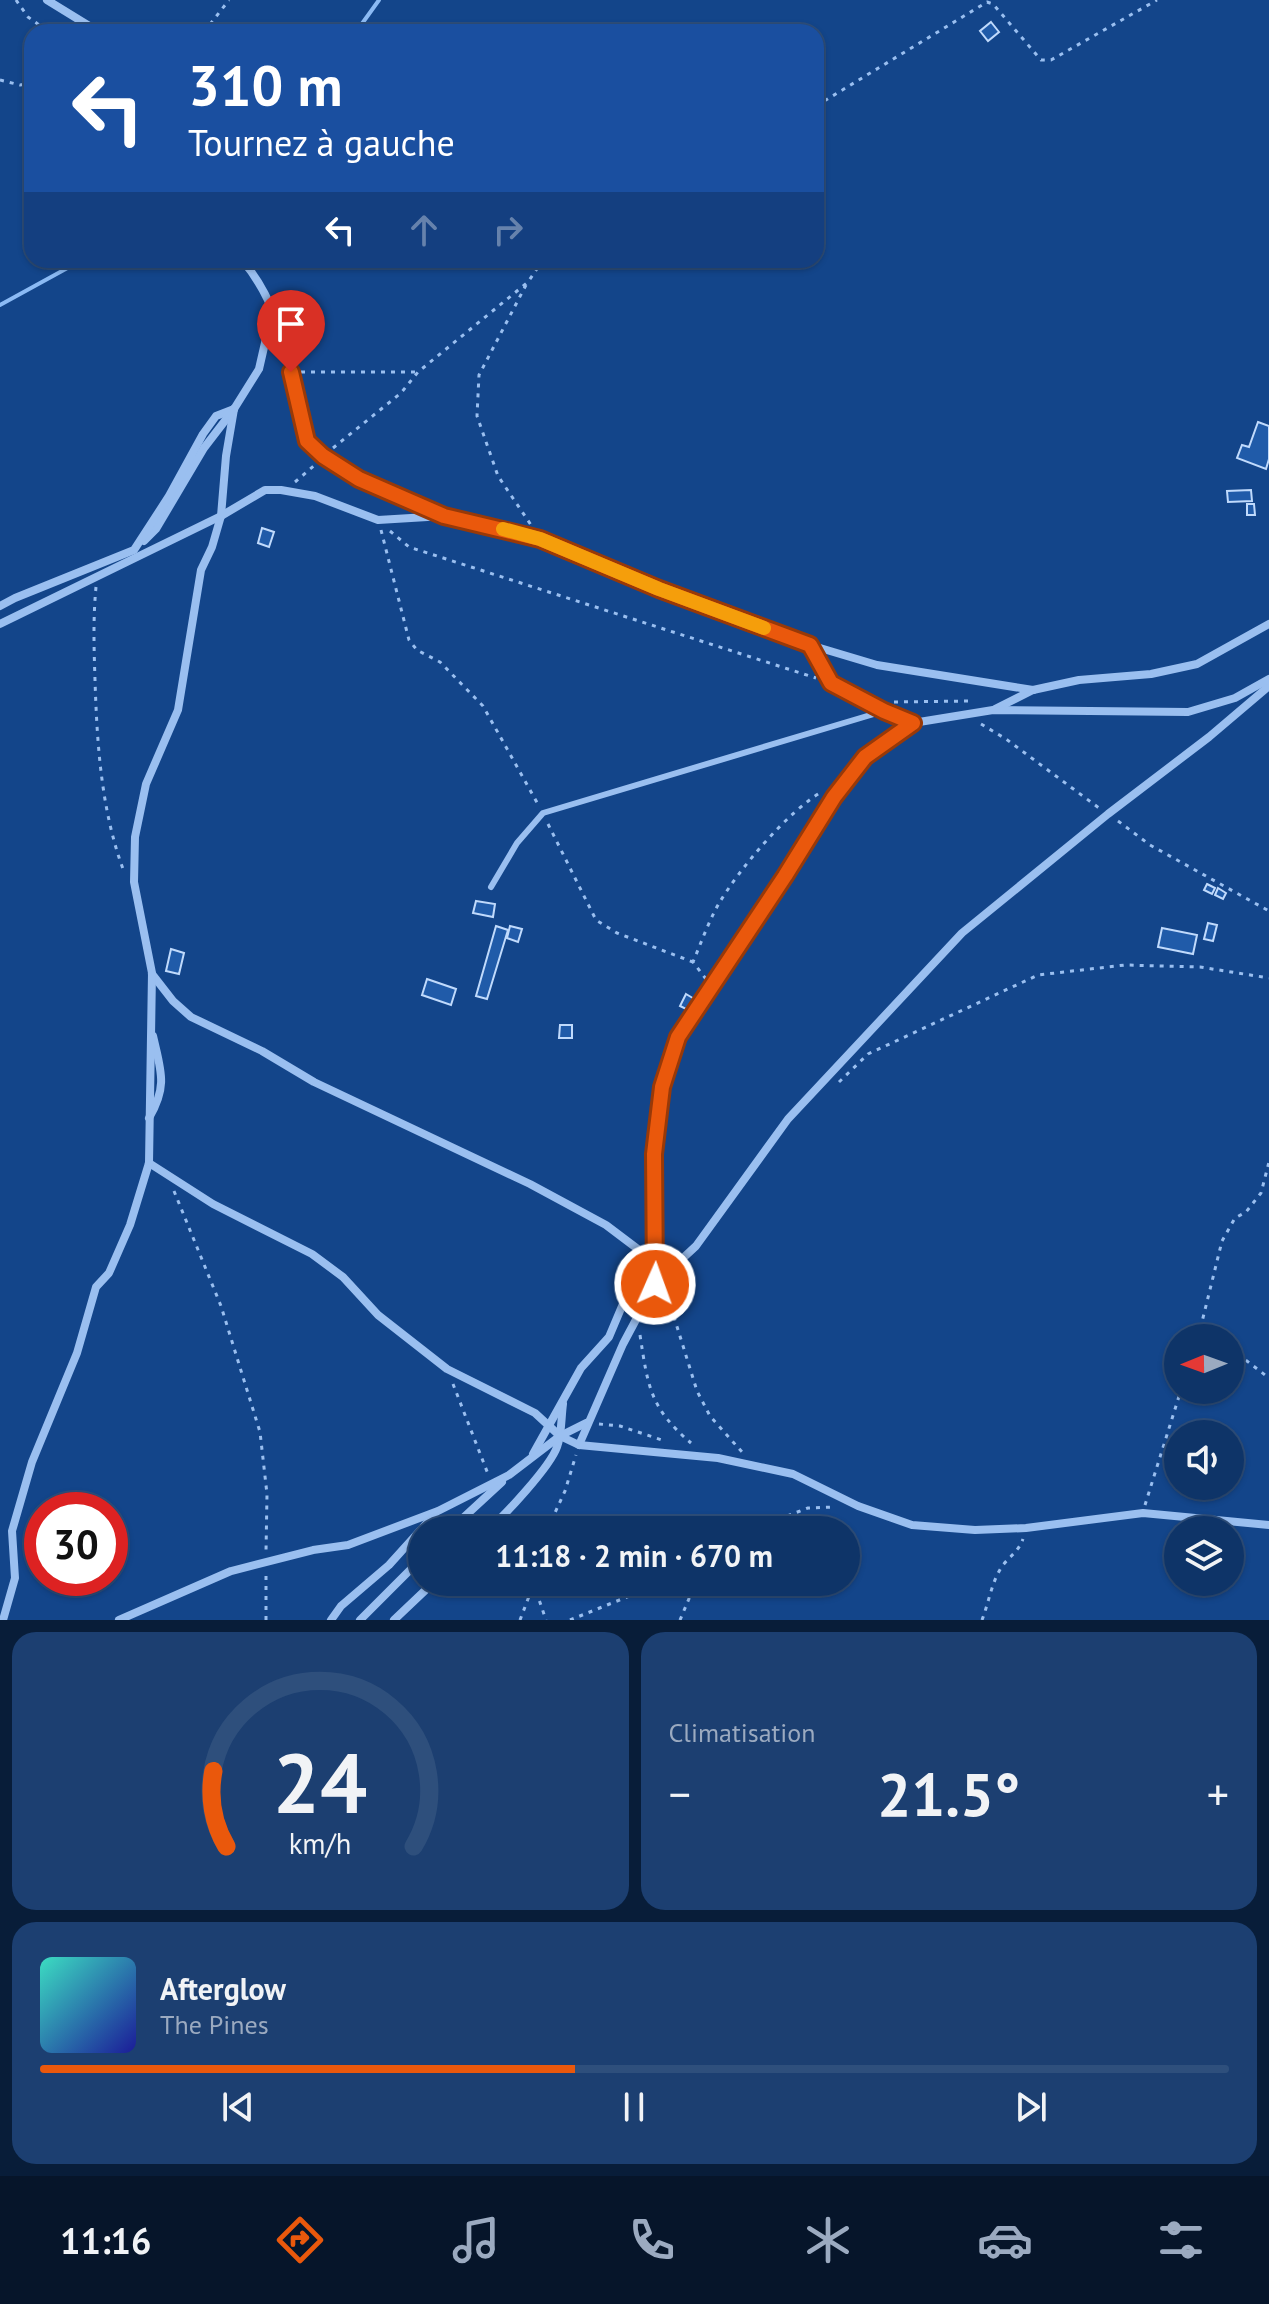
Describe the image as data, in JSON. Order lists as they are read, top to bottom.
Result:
{
  "north": "left",
  "page": {
    "turn": ["310 m", "Tournez à gauche"],
    "limit": "30",
    "trip": "11:18 · 2 min · 670 m",
    "tile": "Climatisation",
    "heat": ["−", "21.5°", "+"],
    "song": ["Afterglow", "The Pines"],
    "tabs": "11:16",
    "gauge": ["24", "km/h"]
  }
}
